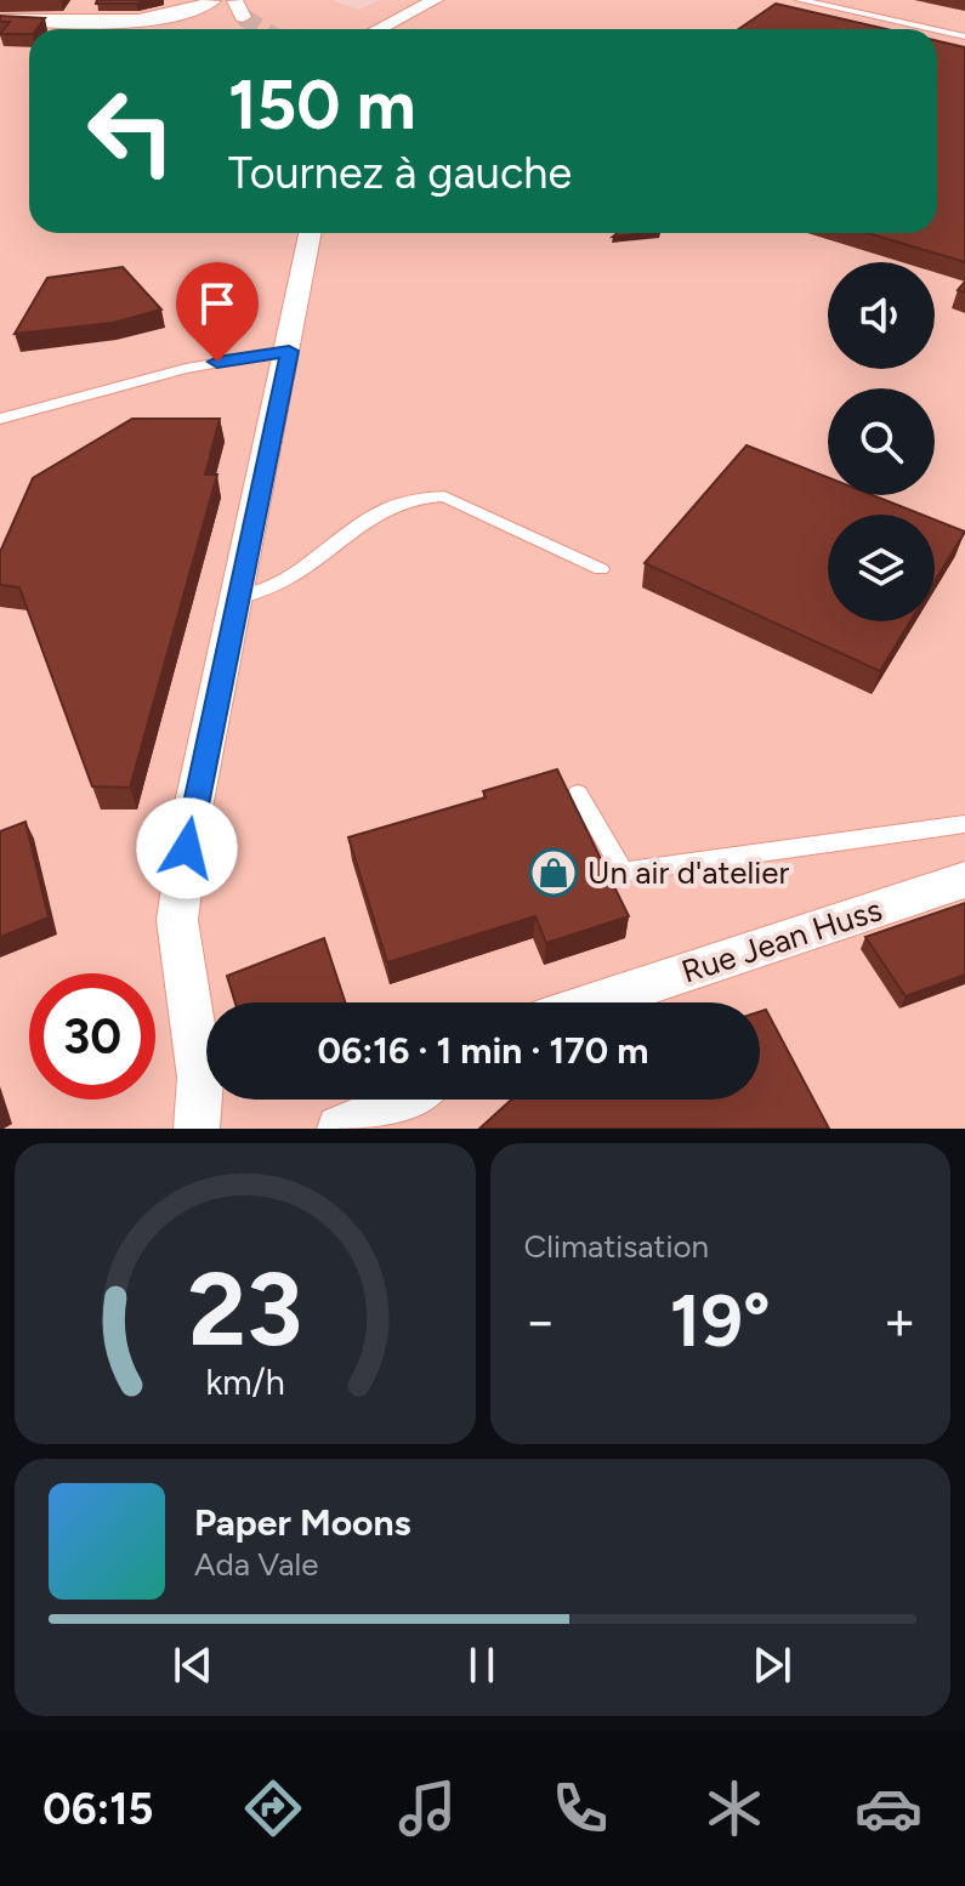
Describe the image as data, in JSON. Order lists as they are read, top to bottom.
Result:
{
  "streets": {
    "street": ["Rue Jean Huss"]
  },
  "places": {
    "shop": ["Un air d'atelier"]
  },
  "page": {
    "turn": ["150 m", "Tournez à gauche"],
    "limit": "30",
    "trip": "06:16 · 1 min · 170 m",
    "tile": "Climatisation",
    "heat": ["−", "19°", "+"],
    "song": ["Paper Moons", "Ada Vale"],
    "tabs": "06:15",
    "gauge": ["23", "km/h"]
  }
}
